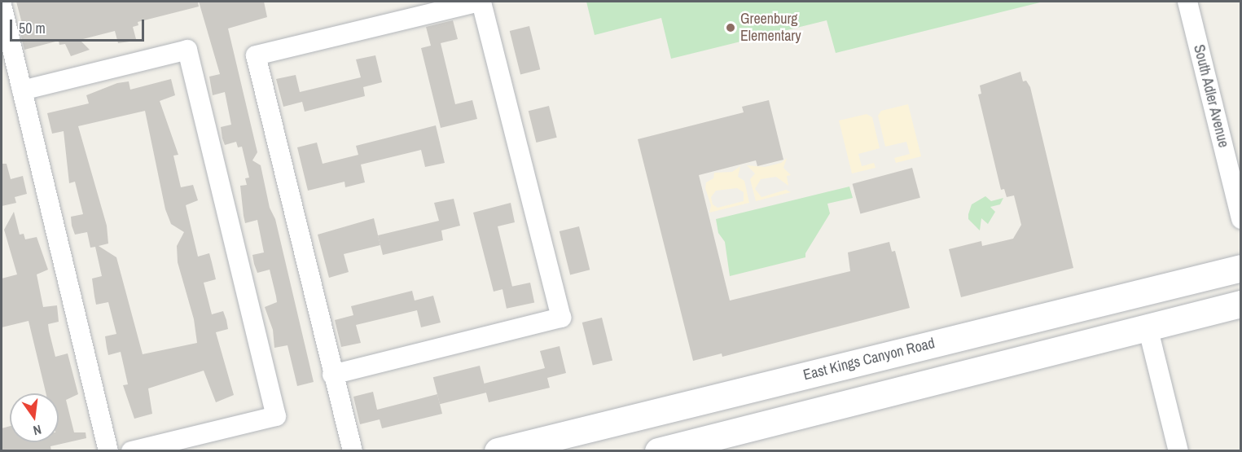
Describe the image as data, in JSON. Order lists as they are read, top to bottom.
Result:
{
  "streets": {
    "main road": ["East Kings Canyon Road"],
    "street": ["South Adler Avenue"]
  },
  "places": ["Greenburg Elementary"],
  "scale_bar": "50 m",
  "north": "bottom"
}
